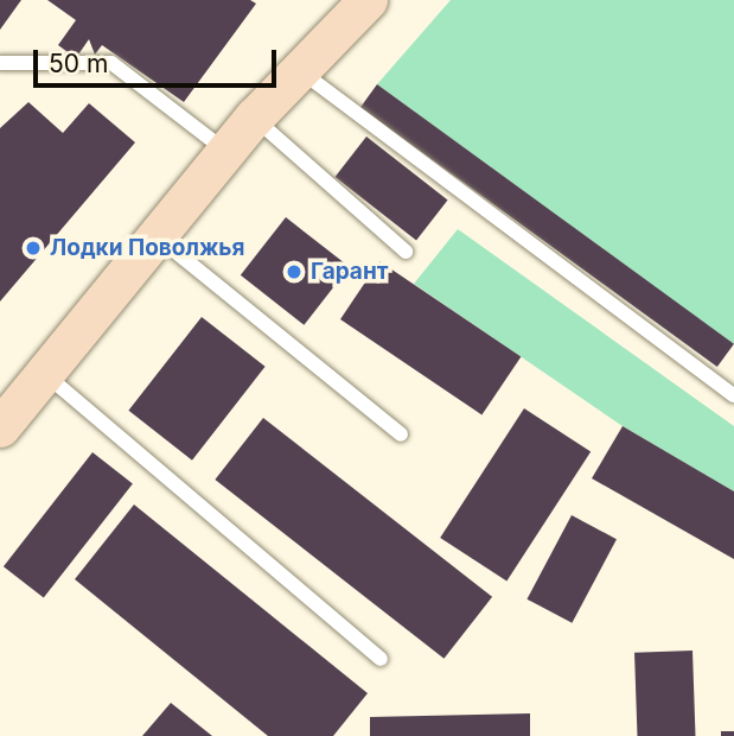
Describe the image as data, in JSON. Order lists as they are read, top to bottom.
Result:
{
  "places": ["Лодки Поволжья", "Гарант"],
  "scale_bar": "50 m"
}
